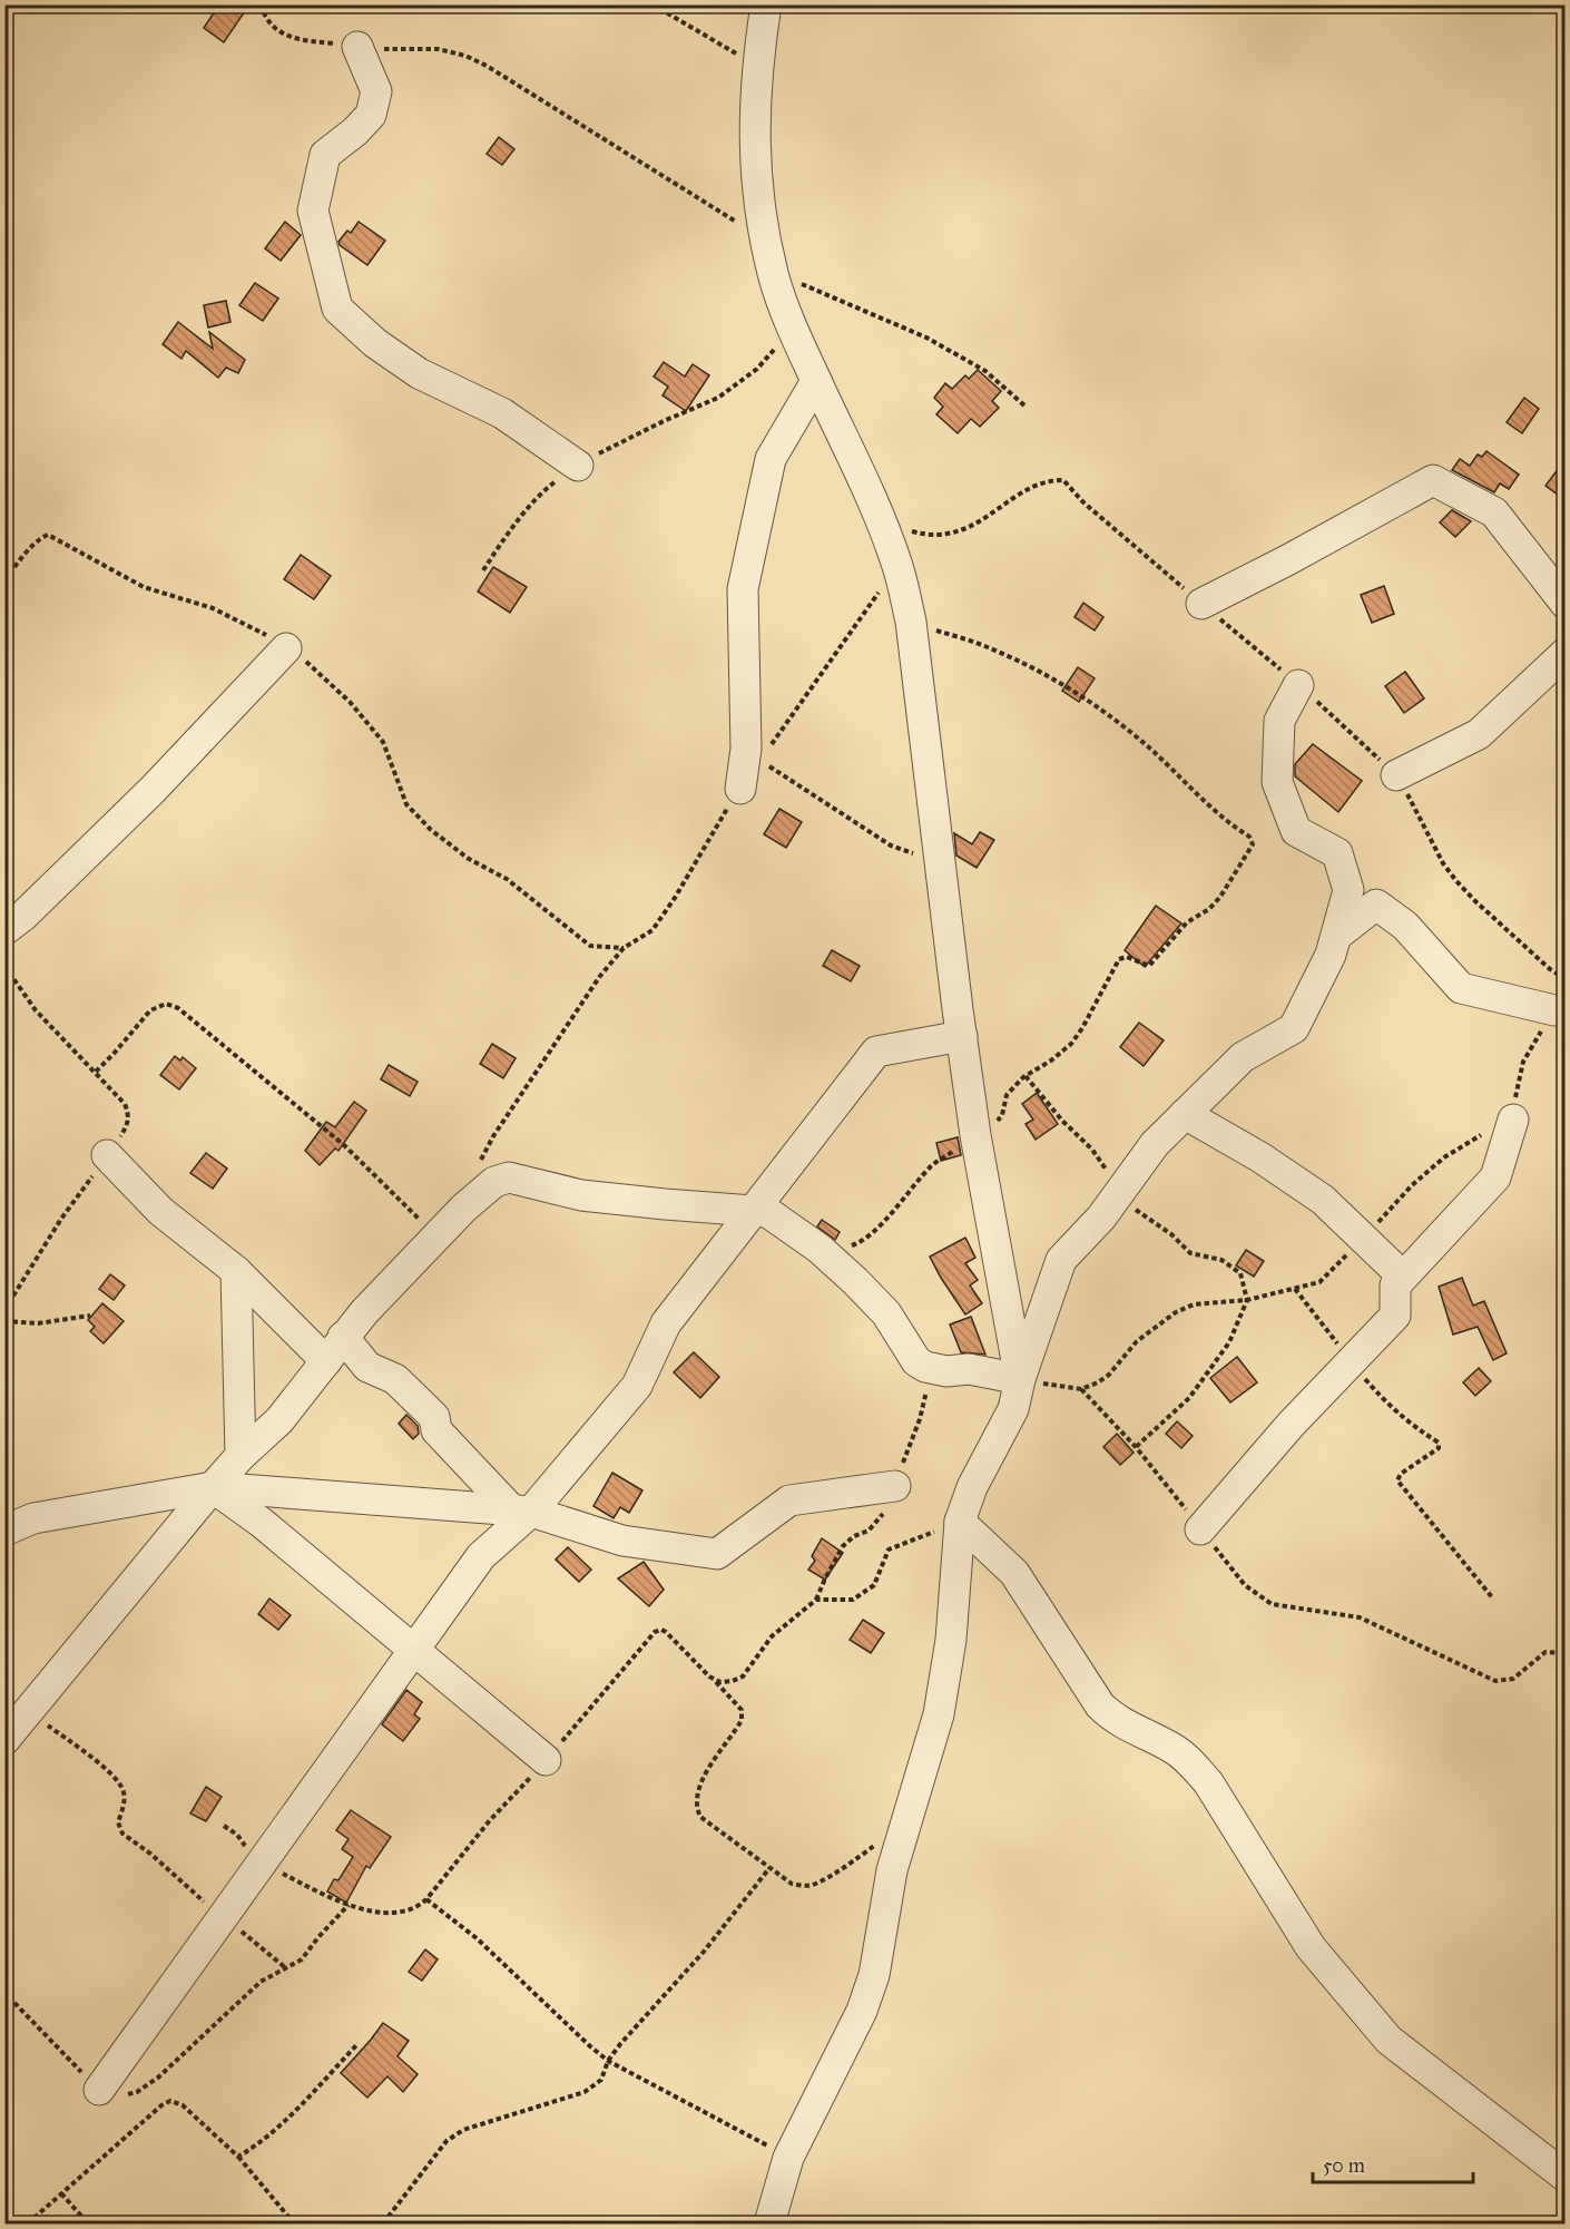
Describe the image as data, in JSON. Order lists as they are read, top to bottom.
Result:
{
  "scale_bar": "50 m"
}
